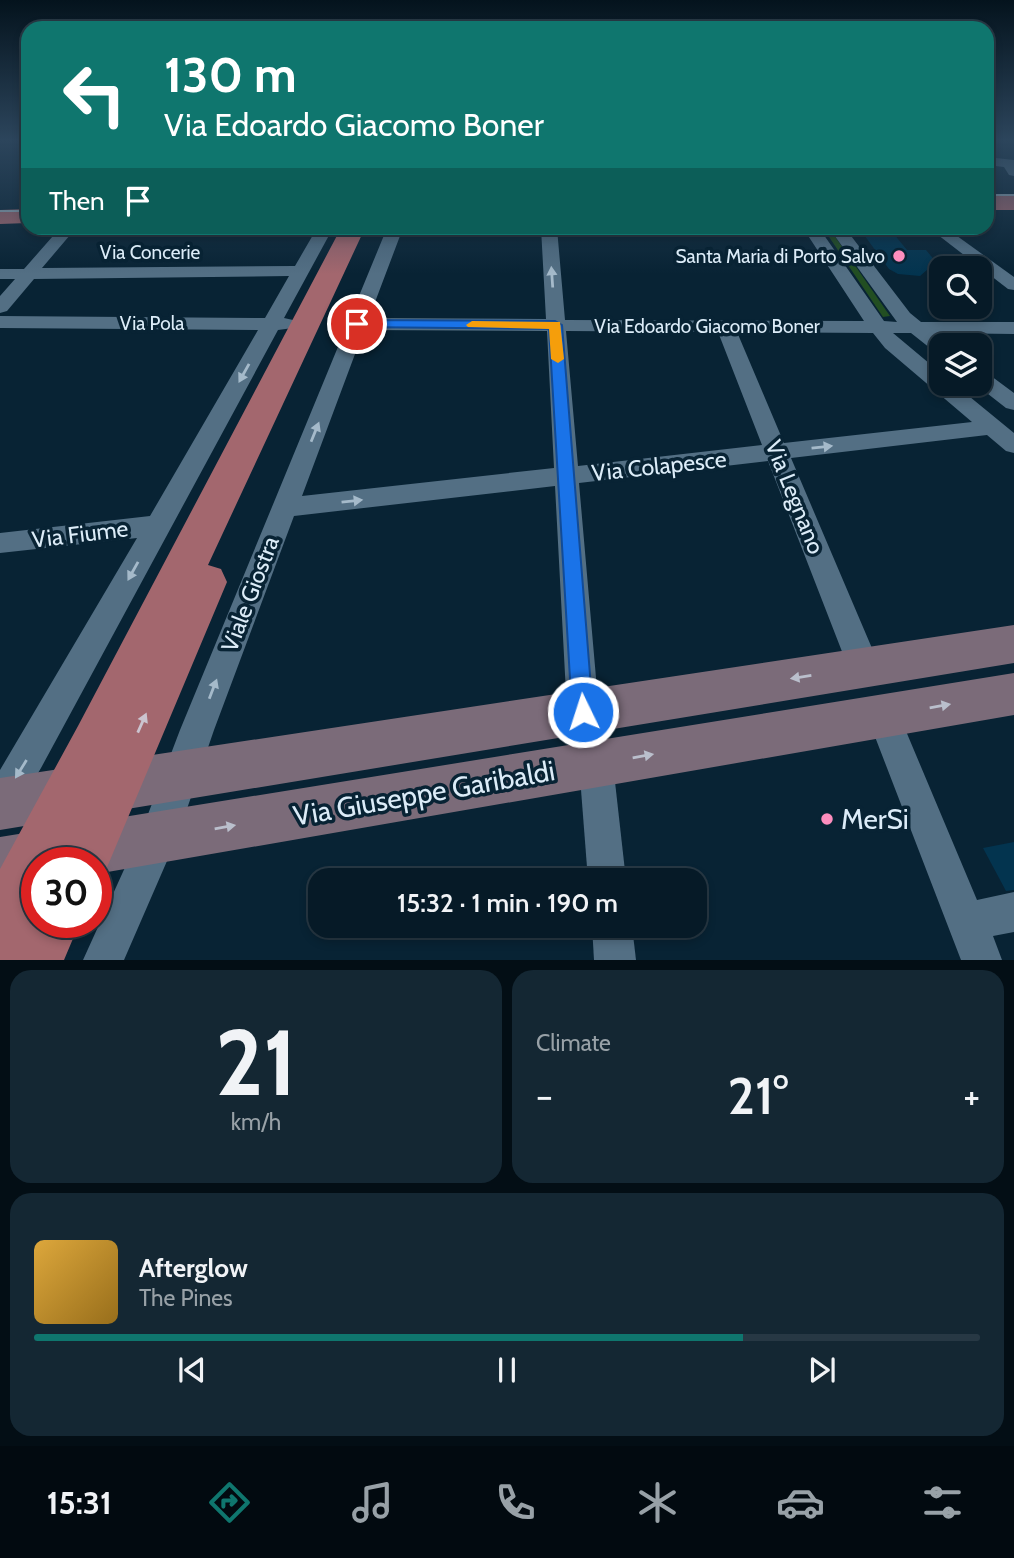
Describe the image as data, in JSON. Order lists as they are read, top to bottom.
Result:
{
  "streets": {
    "main road": ["Viale Giostra", "Via Giuseppe Garibaldi"],
    "street": [
      "Via Concerie",
      "Via Pola",
      "Via Edoardo Giacomo Boner",
      "Via Colapesce",
      "Via Legnano",
      "Via Fiume"
    ]
  },
  "crossings": [
    ["Via Concerie", "Viale Giostra"],
    ["Via Pola", "Viale Giostra"],
    ["Via Edoardo Giacomo Boner", "Via Legnano"],
    ["Via Edoardo Giacomo Boner", "Viale Giostra"],
    ["Via Colapesce", "Via Legnano"],
    ["Via Colapesce", "Viale Giostra"],
    ["Via Fiume", "Viale Giostra"],
    ["Viale Giostra", "Via Giuseppe Garibaldi"]
  ],
  "one_way": ["Via Colapesce"],
  "places": ["Santa Maria di Porto Salvo", "MerSi"],
  "page": {
    "turn": ["130 m", "Via Edoardo Giacomo Boner"],
    "then": "Then",
    "limit": "30",
    "trip": "15:32 · 1 min · 190 m",
    "tile": [
      ["21", "km/h"],
      "Climate"
    ],
    "heat": ["−", "21°", "+"],
    "song": ["Afterglow", "The Pines"],
    "tabs": "15:31"
  }
}
